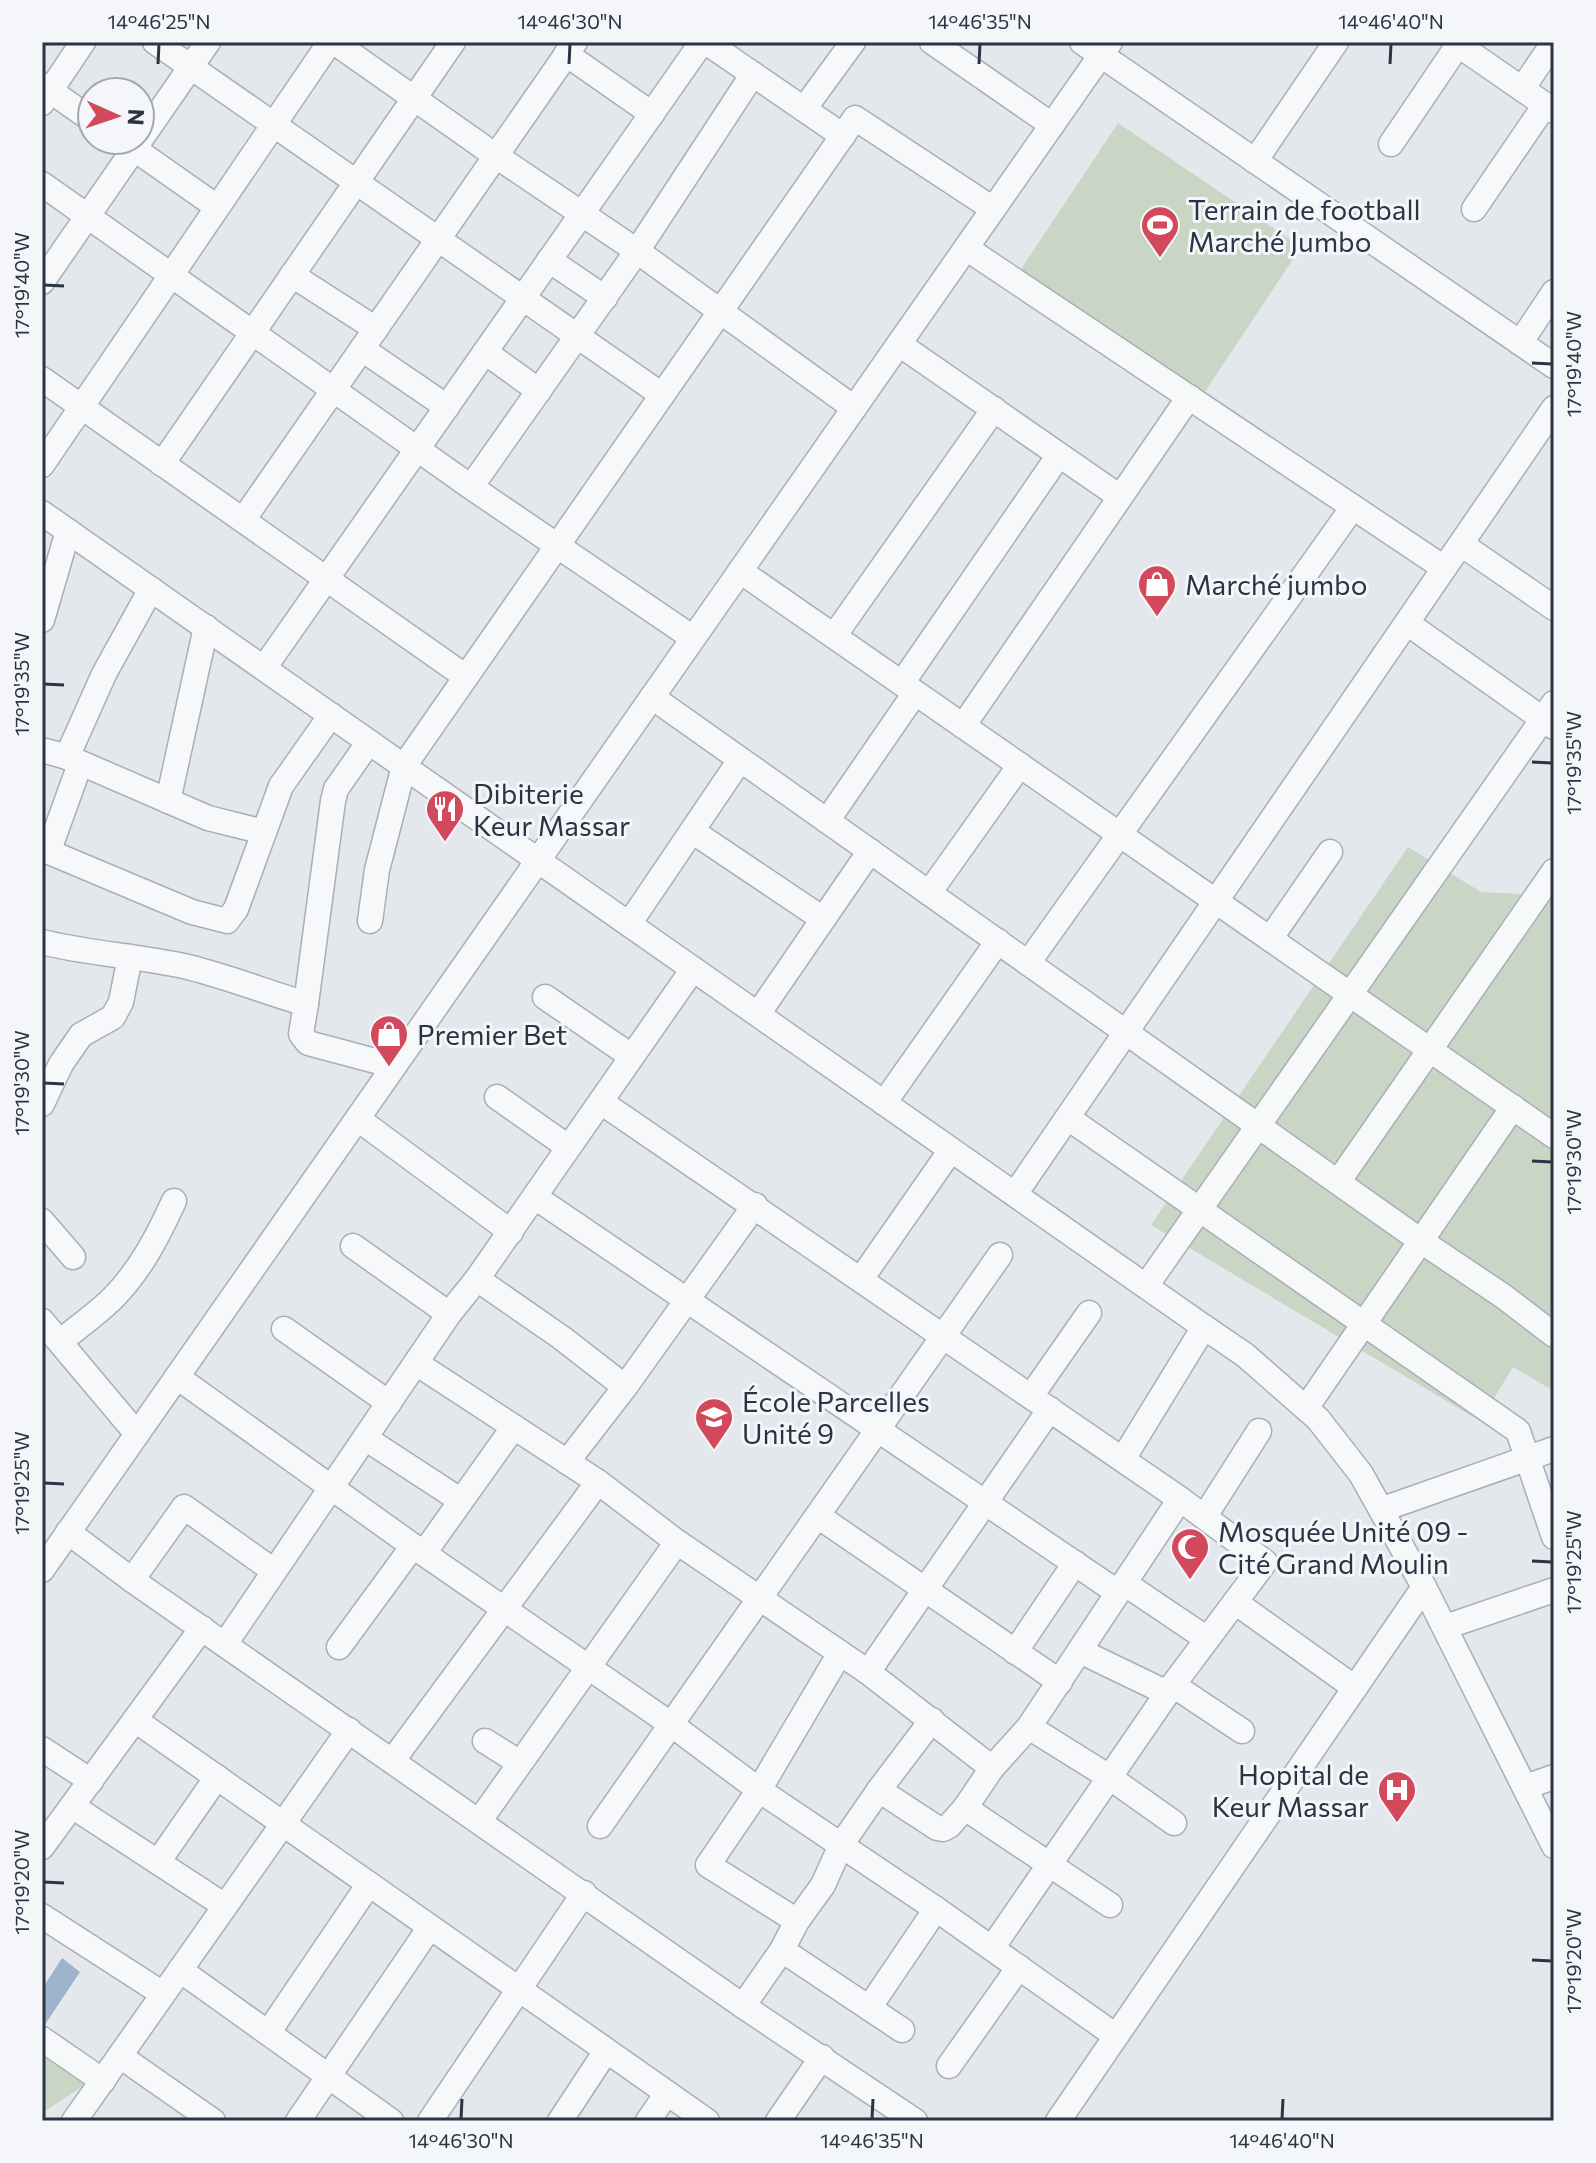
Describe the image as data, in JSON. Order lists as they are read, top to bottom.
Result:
{
  "places": {
    "sports": ["Terrain de football Marché Jumbo"],
    "shop": ["Marché jumbo", "Premier Bet"],
    "restaurant": ["Dibiterie Keur Massar"],
    "school or university": ["École Parcelles Unité 9"],
    "mosque": ["Mosquée Unité 09 - Cité Grand Moulin"],
    "hospital": ["Hopital de Keur Massar"]
  },
  "north": "right",
  "coordinates": [
    "14°46'25\"N",
    "14°46'30\"N",
    "14°46'35\"N",
    "14°46'40\"N",
    "17°19'40\"W",
    "17°19'35\"W",
    "17°19'30\"W",
    "17°19'25\"W",
    "17°19'20\"W"
  ]
}
